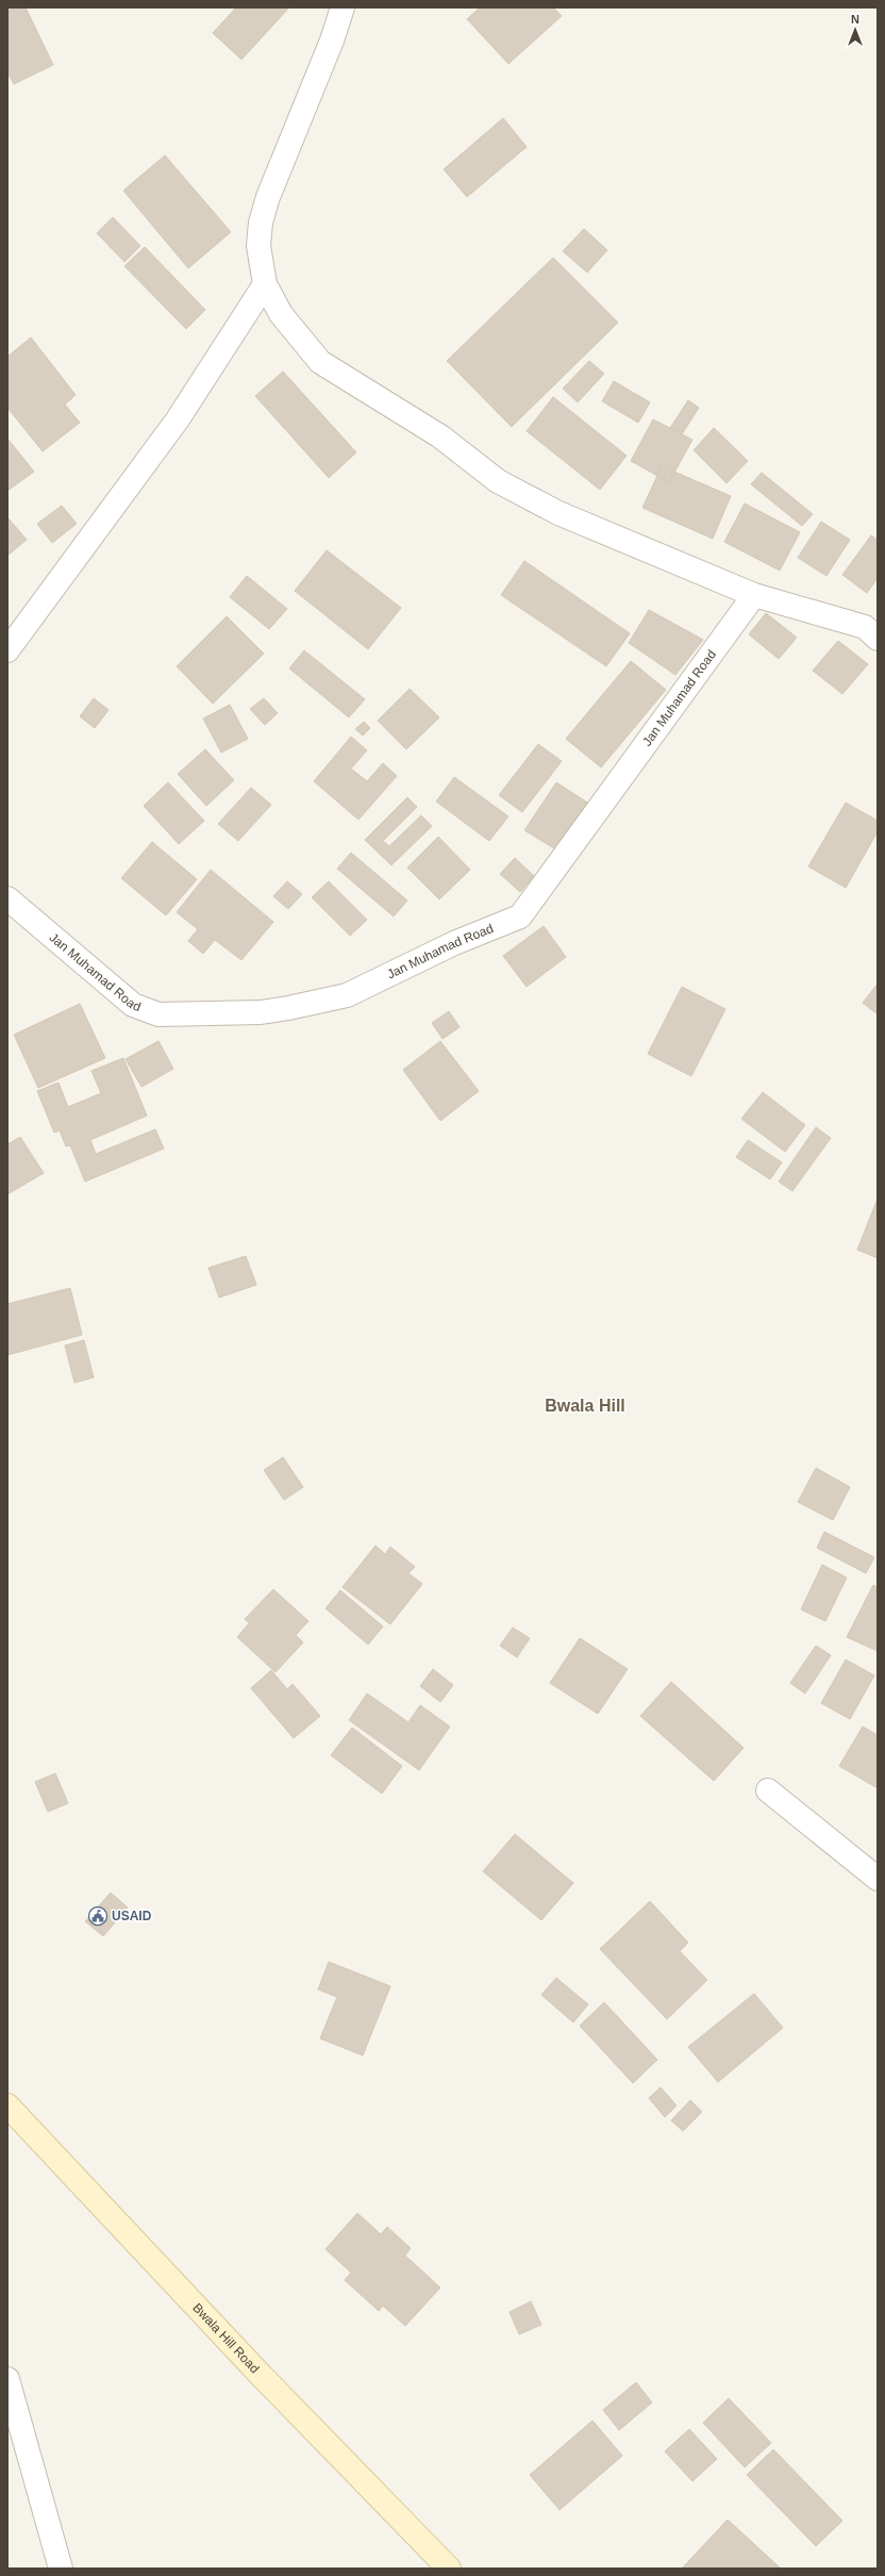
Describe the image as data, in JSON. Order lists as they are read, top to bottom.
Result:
{
  "streets": {
    "street": ["Jan Muhamad Road", "Bwala Hill Road"]
  },
  "districts": ["Bwala Hill"],
  "places": {
    "public building": ["USAID"]
  },
  "north": "top"
}
